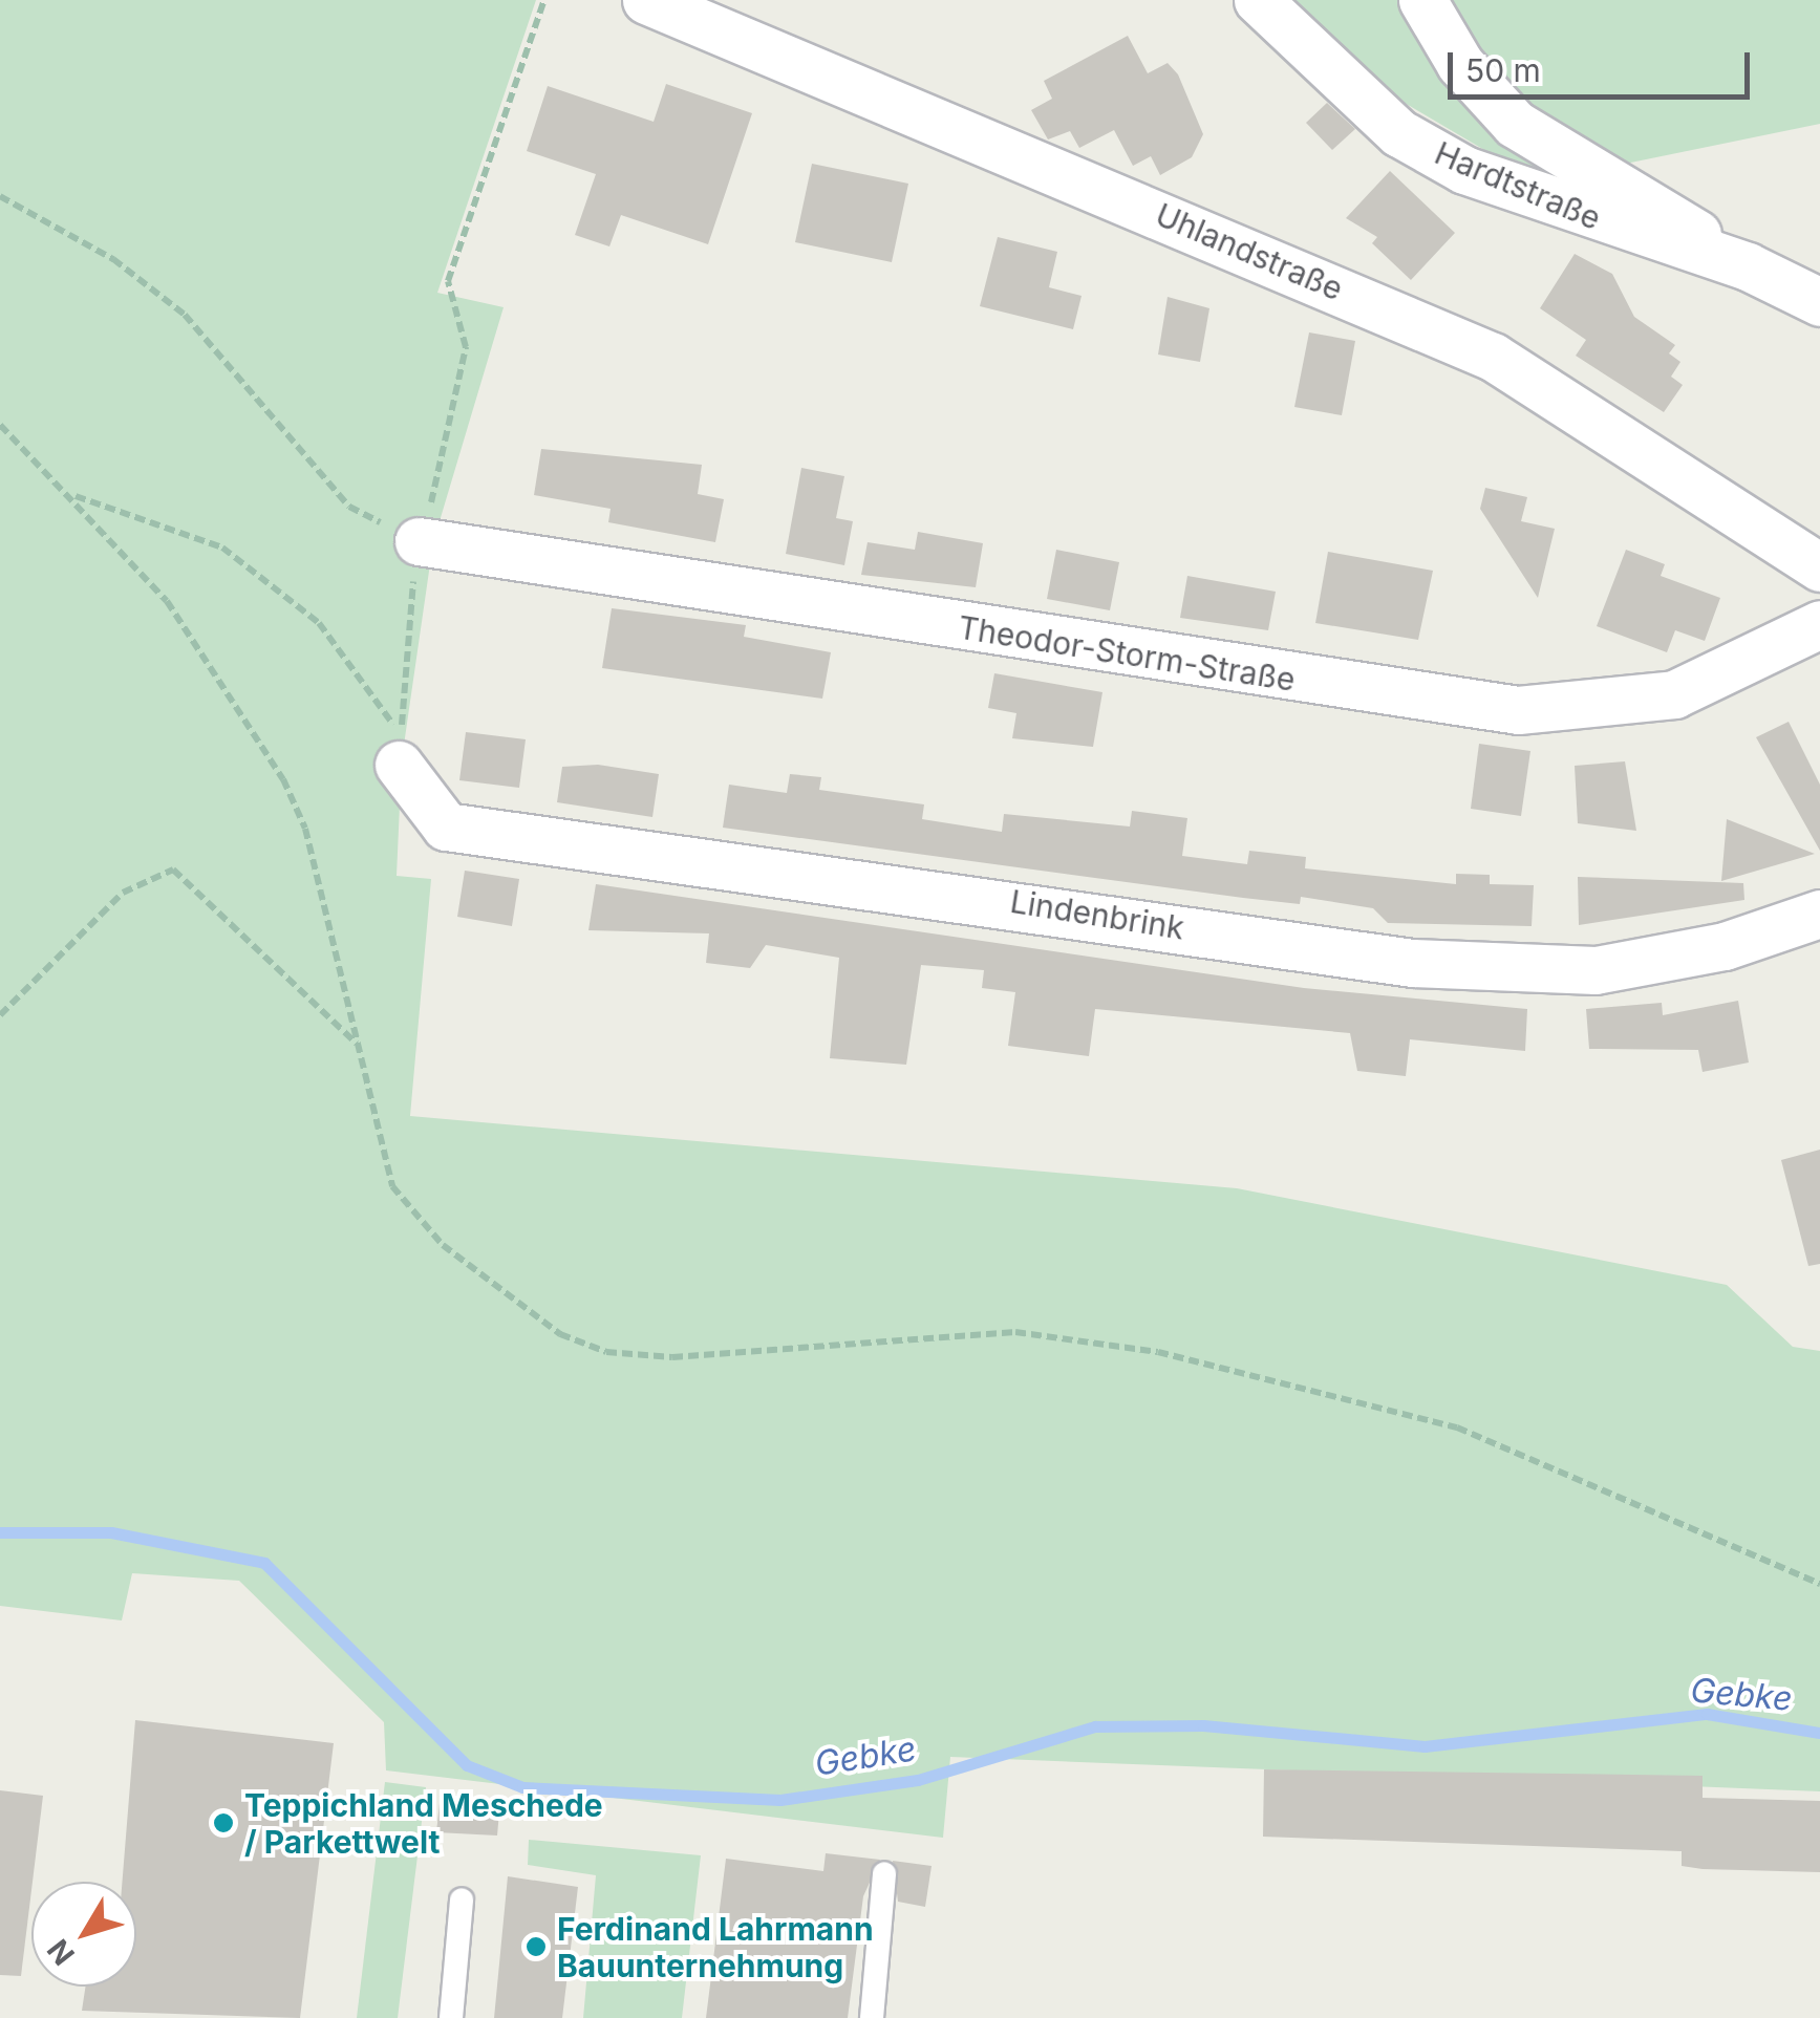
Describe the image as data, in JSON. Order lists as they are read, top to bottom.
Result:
{
  "streets": {
    "street": [
      "Hardtstraße",
      "Uhlandstraße",
      "Theodor-Storm-Straße",
      "Lindenbrink"
    ]
  },
  "water": ["Gebke"],
  "places": ["Teppichland Meschede / Parkettwelt", "Ferdinand Lahrmann Bauunternehmung"],
  "scale_bar": "50 m",
  "north": "bottom left"
}
